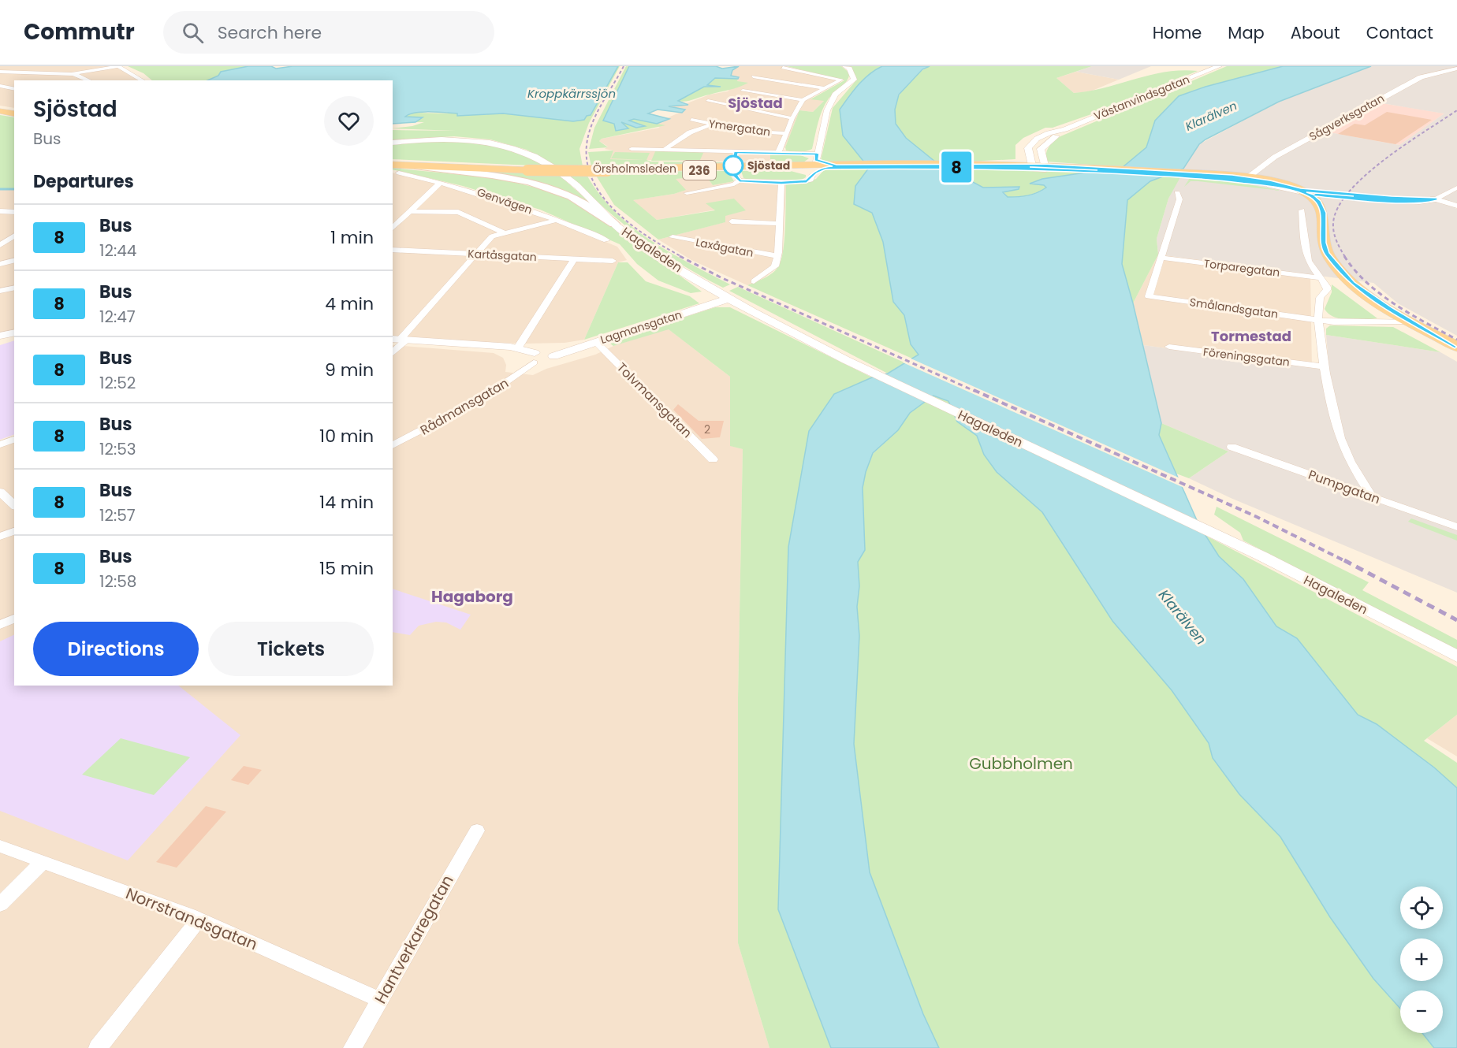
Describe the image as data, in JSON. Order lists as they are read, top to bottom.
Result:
{
  "streets": {
    "main road": ["Örsholmsleden", "236"],
    "street": [
      "Västanvindsgatan",
      "Sågverksgatan",
      "Ymergatan",
      "Genvägen",
      "Laxågatan",
      "Hagaleden",
      "Kartåsgatan",
      "Torparegatan",
      "Smålandsgatan",
      "Lagmansgatan",
      "Föreningsgatan",
      "Tolvmansgatan",
      "Rådmansgatan",
      "Pumpgatan",
      "Norrstrandsgatan",
      "Hantverkaregatan"
    ]
  },
  "crossings": [
    ["Västanvindsgatan", "Örsholmsleden"],
    ["Sågverksgatan", "Örsholmsleden"],
    ["Sågverksgatan", "236"],
    ["Örsholmsleden", "236"],
    ["Örsholmsleden", "Genvägen"],
    ["236", "Smålandsgatan"],
    ["Hagaleden", "Lagmansgatan"],
    ["Torparegatan", "Smålandsgatan"],
    ["Lagmansgatan", "Tolvmansgatan"],
    ["Lagmansgatan", "Rådmansgatan"],
    ["Norrstrandsgatan", "Hantverkaregatan"]
  ],
  "districts": ["Sjöstad", "Tormestad", "Hagaborg"],
  "water": ["Kroppkärrssjön", "Klarälven"],
  "parks": ["Gubbholmen"],
  "places": ["Sjöstad"],
  "lines": ["bus line 8"],
  "house_numbers": ["2"],
  "page": {
    "header": "Commutr",
    "search": "Search here",
    "nav": [
      "Home",
      "Map",
      "About",
      "Contact"
    ],
    "on_map": "8",
    "heading": [
      ["Sjöstad", "Bus"],
      "Departures"
    ],
    "list": [
      {
        "mark": "8",
        "name": "Bus",
        "note": "12:44",
        "value": "1 min"
      },
      {
        "mark": "8",
        "name": "Bus",
        "note": "12:47",
        "value": "4 min"
      },
      {
        "mark": "8",
        "name": "Bus",
        "note": "12:52",
        "value": "9 min"
      },
      {
        "mark": "8",
        "name": "Bus",
        "note": "12:53",
        "value": "10 min"
      },
      {
        "mark": "8",
        "name": "Bus",
        "note": "12:57",
        "value": "14 min"
      },
      {
        "mark": "8",
        "name": "Bus",
        "note": "12:58",
        "value": "15 min"
      }
    ],
    "buttons": ["Directions", "Tickets"],
    "map_buttons": ["+", "−"]
  }
}
